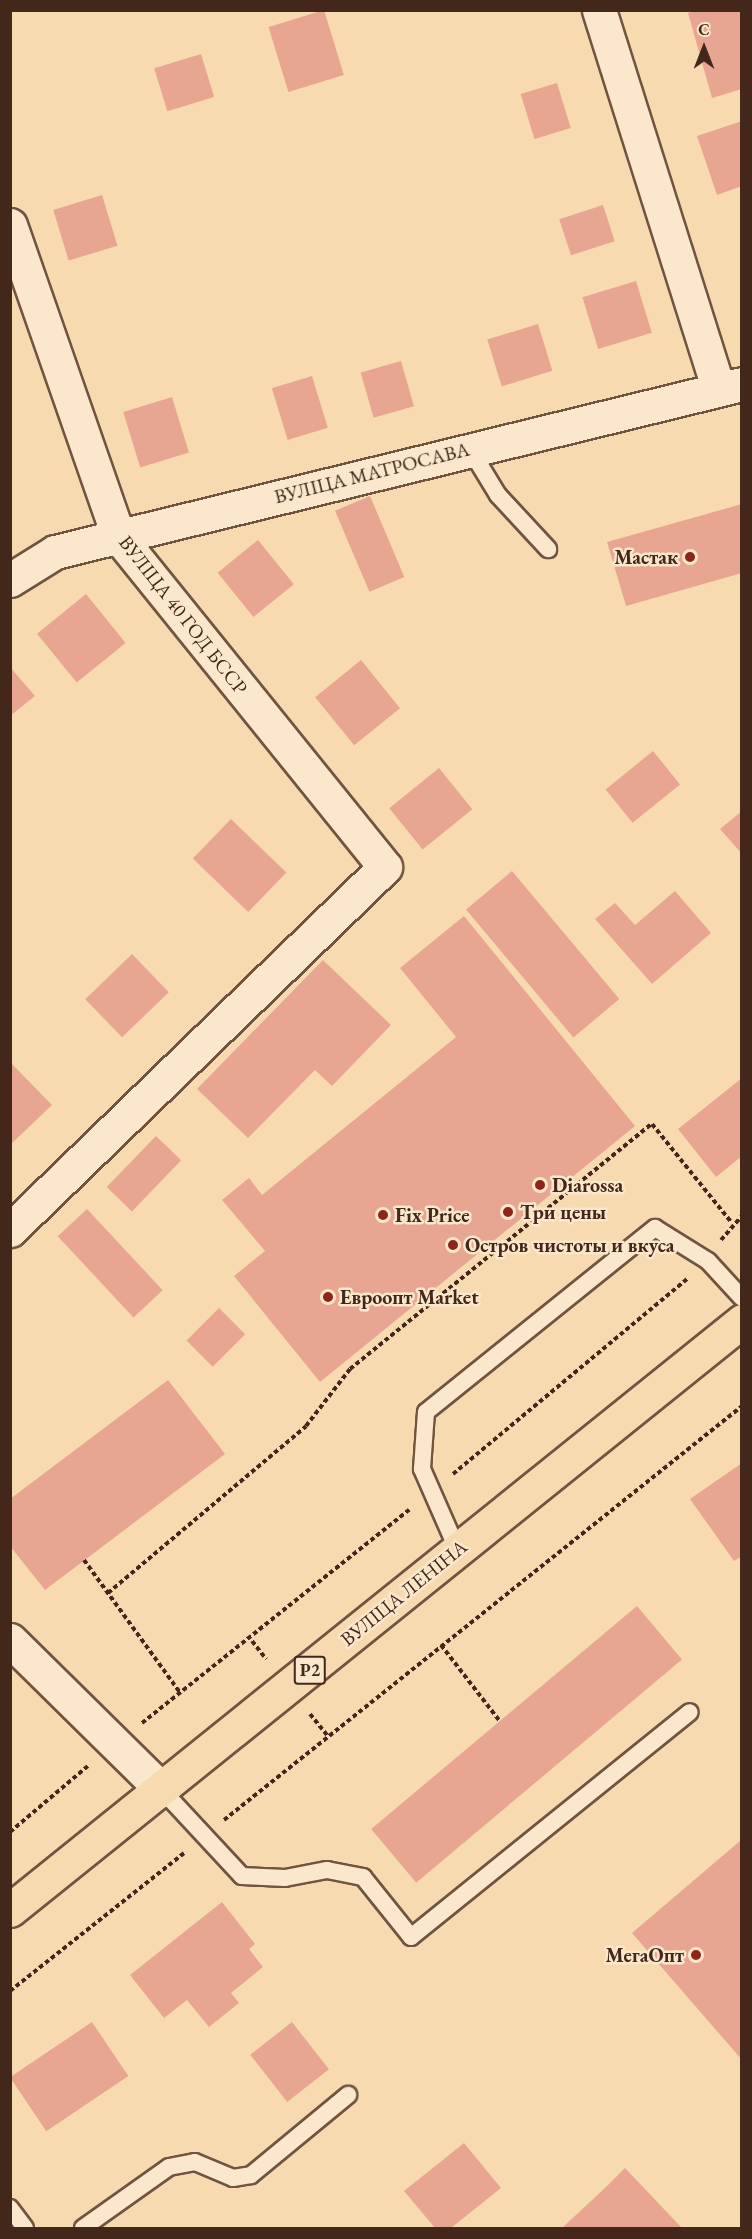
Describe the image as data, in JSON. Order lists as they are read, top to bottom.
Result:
{
  "streets": {
    "main road": ["ВУЛІЦА ЛЕНІНА", "Р2"],
    "street": ["ВУЛІЦА МАТРОСАВА", "ВУЛІЦА 40 ГОД БССР"]
  },
  "crossings": [
    ["ВУЛІЦА МАТРОСАВА", "ВУЛІЦА 40 ГОД БССР"]
  ],
  "places": [
    "Мастак",
    "Diarossa",
    "Три цены",
    "Fix Price",
    "Остров чистоты и вкуса",
    "Евроопт Market",
    "МегаОпт"
  ],
  "north": "top"
}
